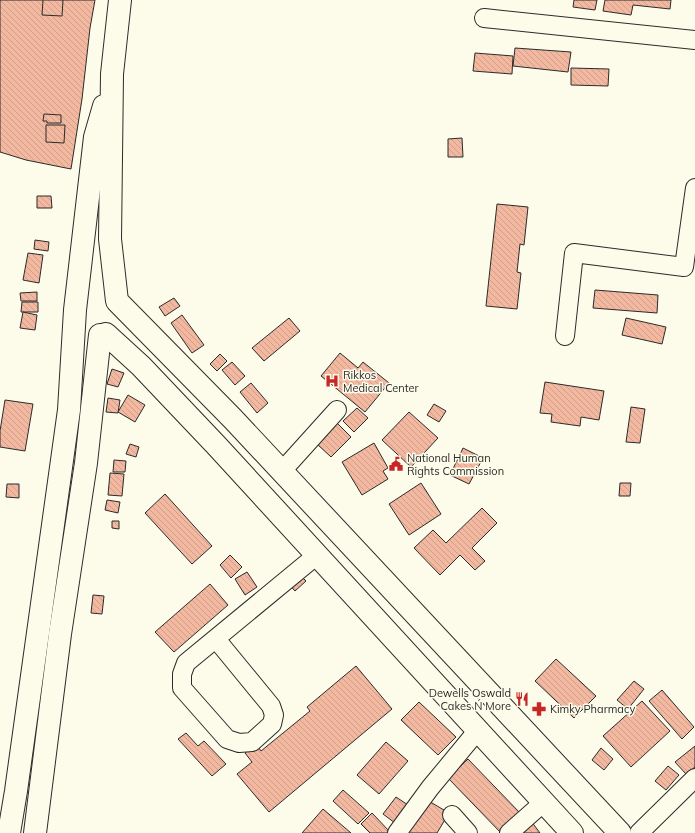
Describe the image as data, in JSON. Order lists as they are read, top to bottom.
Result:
{
  "places": {
    "hospital": ["Rikkos Medical Center"],
    "public building": ["National Human Rights Commission"],
    "restaurant": ["Dewells Oswald Cakes Ń More"],
    "pharmacy": ["Kimky Pharmacy"]
  }
}
